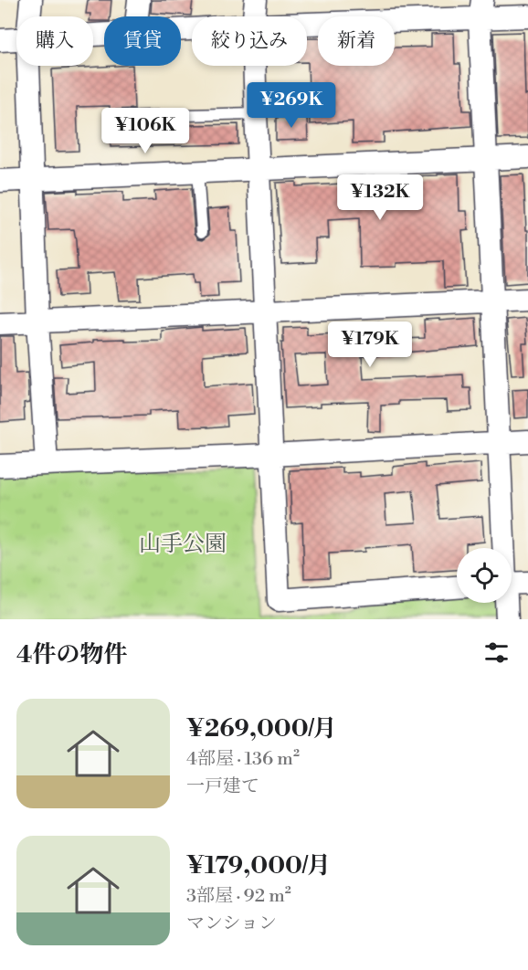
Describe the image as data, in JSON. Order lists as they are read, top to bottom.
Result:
{
  "parks": ["山手公園"],
  "page": {
    "chip": [
      "購入",
      "賃貸",
      "絞り込み",
      "新着"
    ],
    "price": [
      "¥269K",
      "¥106K",
      "¥132K",
      "¥179K"
    ],
    "heading": "4件の物件",
    "list": [
      {
        "name": "¥269,000/月",
        "note": "4部屋 · 136 m² · 一戸建て"
      },
      {
        "name": "¥179,000/月",
        "note": "3部屋 · 92 m² · マンション"
      }
    ]
  }
}
